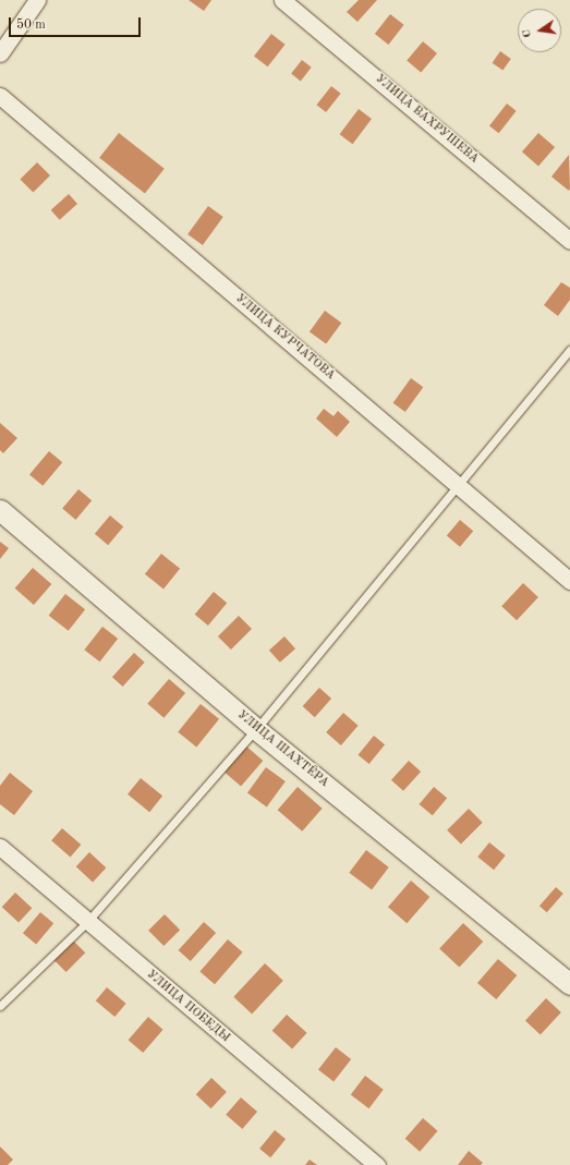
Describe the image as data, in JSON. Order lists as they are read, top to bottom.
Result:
{
  "streets": {
    "street": [
      "УЛИЦА ВАХРУШЕВА",
      "УЛИЦА КУРЧАТОВА",
      "УЛИЦА ШАХТЁРА",
      "УЛИЦА ПОБЕДЫ"
    ]
  },
  "scale_bar": "50 m",
  "north": "left"
}
